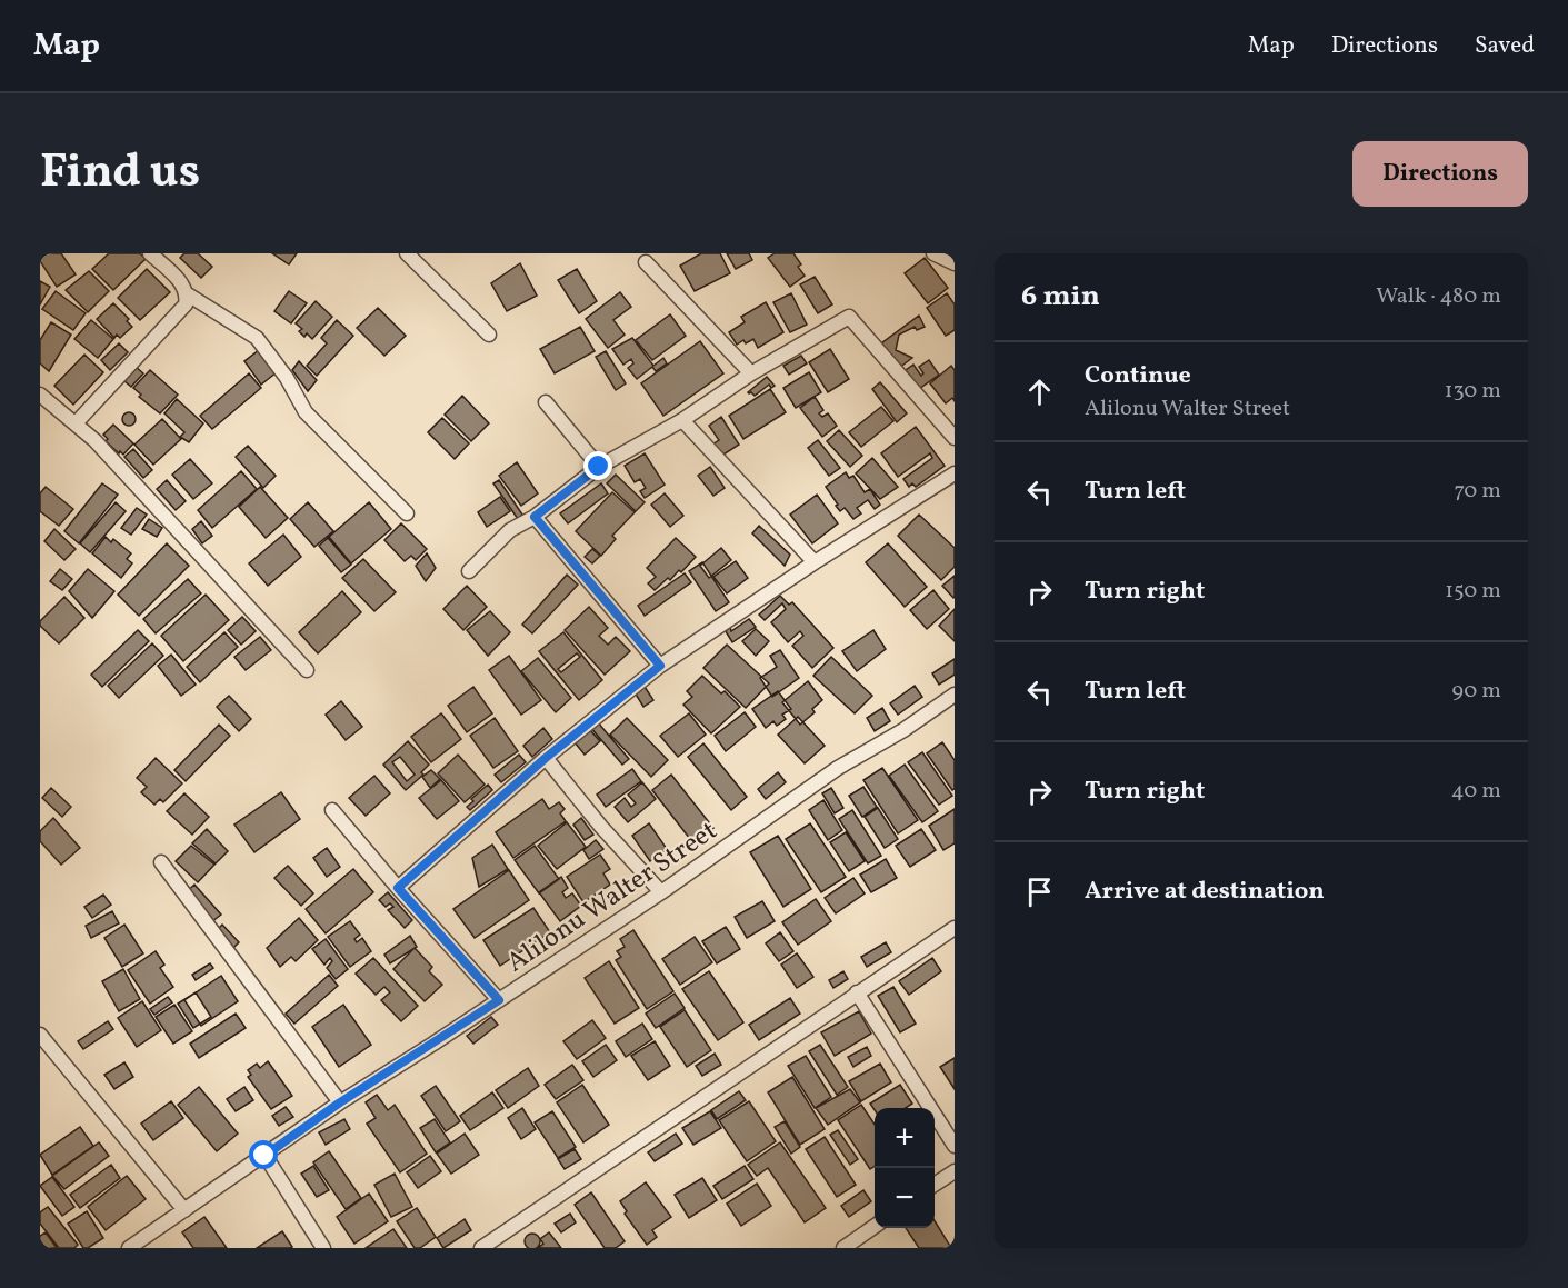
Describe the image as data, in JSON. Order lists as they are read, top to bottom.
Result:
{
  "streets": {
    "street": ["Alilonu Walter Street"]
  },
  "page": {
    "header": "Map",
    "nav": ["Map", "Directions", "Saved"],
    "title": "Find us",
    "buttons": "Directions",
    "heading": ["6 min", "Walk · 480 m"],
    "list": [
      ["Continue", "Alilonu Walter Street", "130 m"],
      ["Turn left", "70 m"],
      ["Turn right", "150 m"],
      ["Turn left", "90 m"],
      ["Turn right", "40 m"],
      "Arrive at destination"
    ],
    "map_buttons": ["+", "−"]
  }
}
